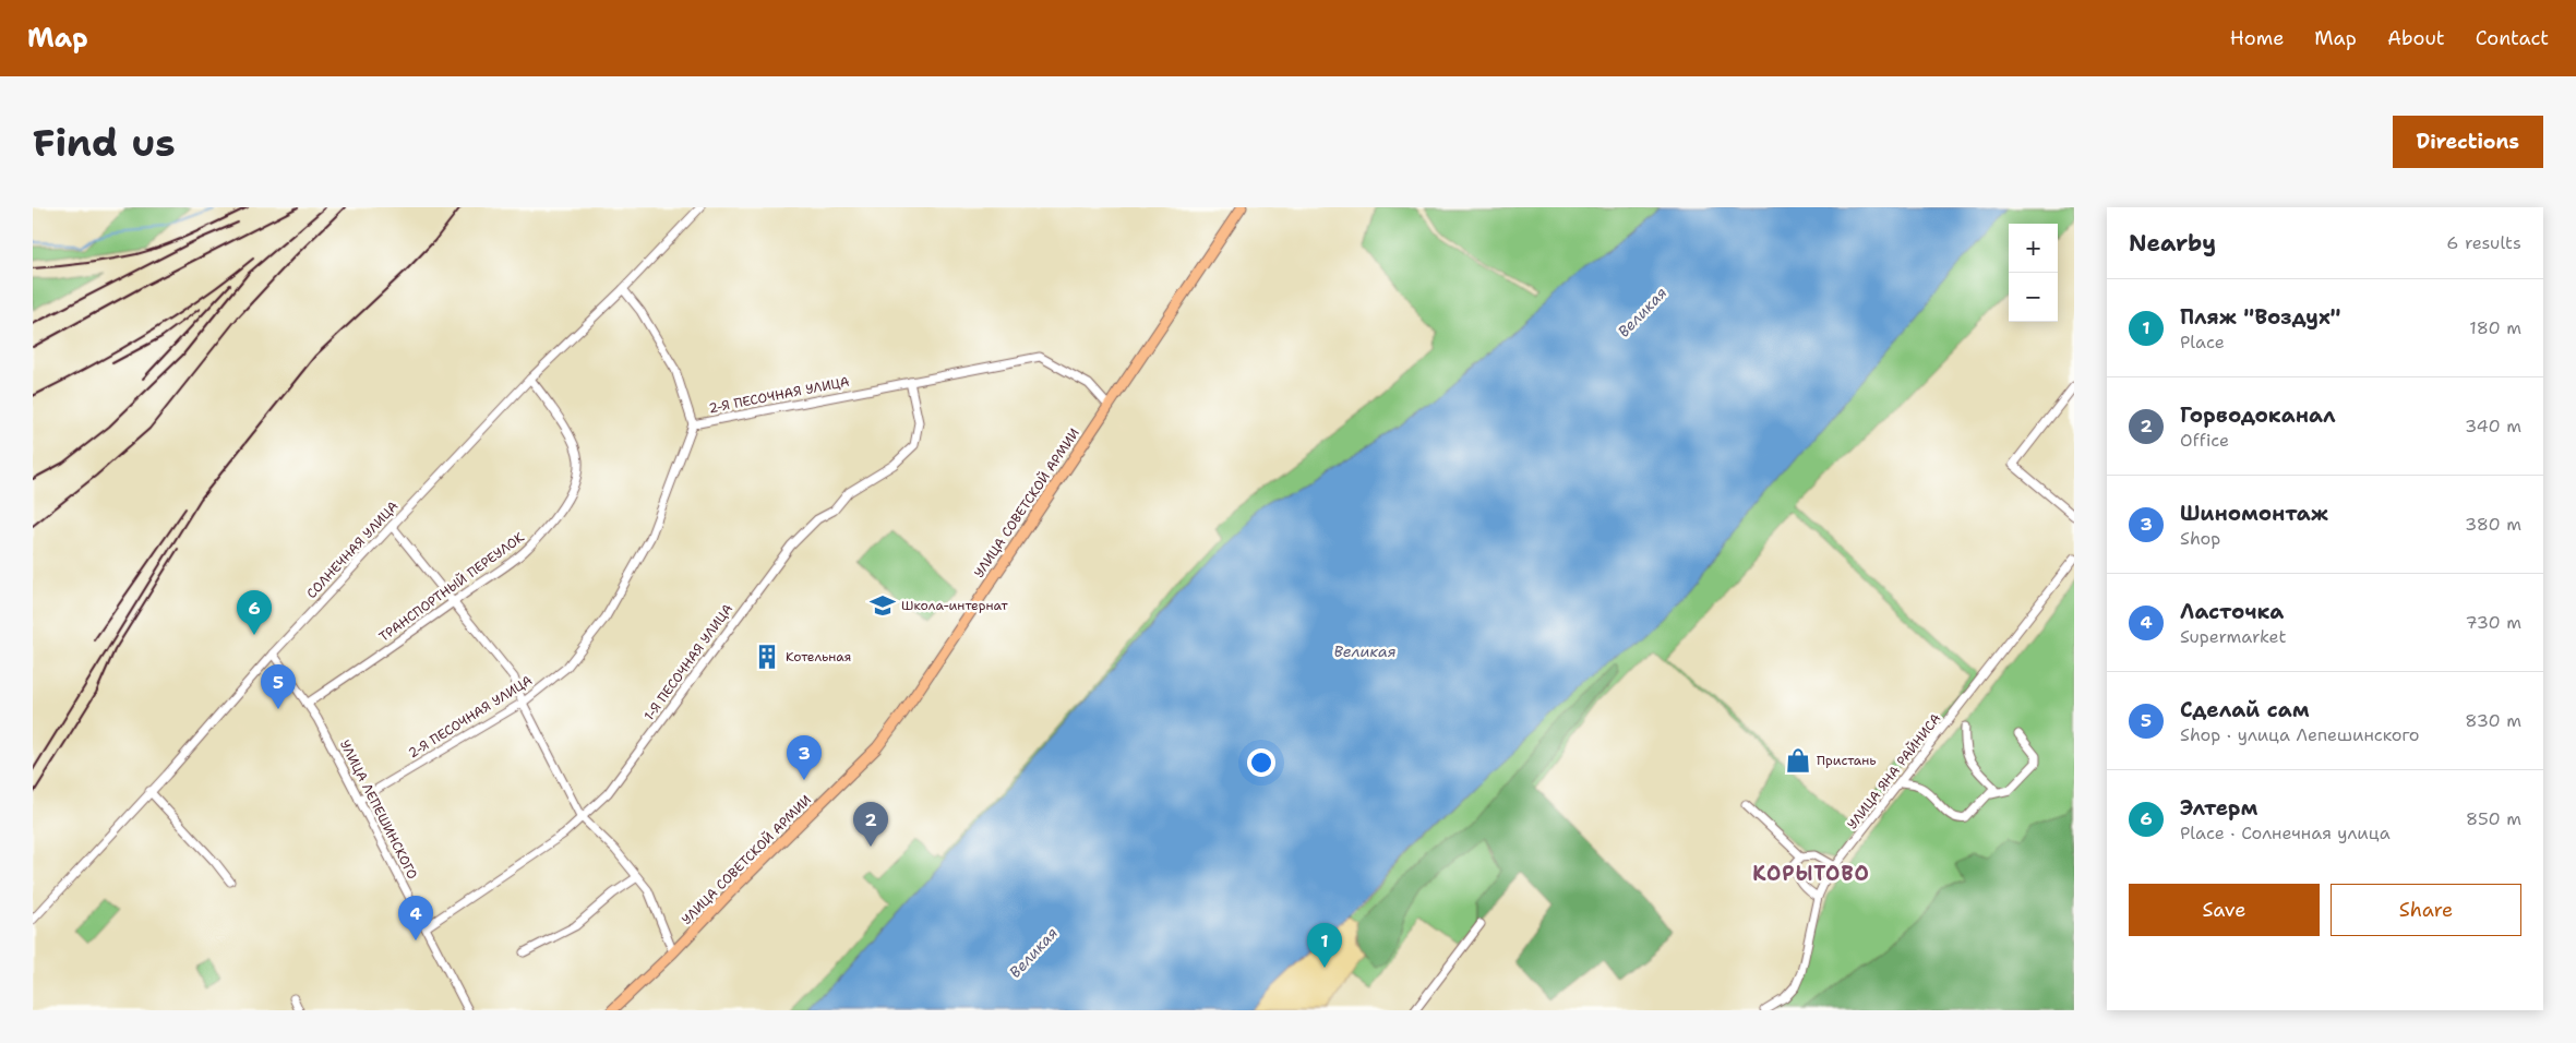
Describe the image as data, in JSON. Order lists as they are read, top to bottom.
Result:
{
  "streets": {
    "main road": ["УЛИЦА СОВЕТСКОЙ АРМИИ"],
    "street": [
      "2-Я ПЕСОЧНАЯ УЛИЦА",
      "СОЛНЕЧНАЯ УЛИЦА",
      "ТРАНСПОРТНЫЙ ПЕРЕУЛОК",
      "1-Я ПЕСОЧНАЯ УЛИЦА",
      "УЛИЦА ЯНА РАЙНИСА",
      "УЛИЦА ЛЕПЕШИНСКОГО"
    ]
  },
  "crossings": [
    ["2-Я ПЕСОЧНАЯ УЛИЦА", "УЛИЦА СОВЕТСКОЙ АРМИИ"],
    ["2-Я ПЕСОЧНАЯ УЛИЦА", "1-Я ПЕСОЧНАЯ УЛИЦА"],
    ["2-Я ПЕСОЧНАЯ УЛИЦА", "УЛИЦА ЛЕПЕШИНСКОГО"],
    ["СОЛНЕЧНАЯ УЛИЦА", "ТРАНСПОРТНЫЙ ПЕРЕУЛОК"],
    ["СОЛНЕЧНАЯ УЛИЦА", "УЛИЦА ЛЕПЕШИНСКОГО"],
    ["ТРАНСПОРТНЫЙ ПЕРЕУЛОК", "УЛИЦА ЛЕПЕШИНСКОГО"],
    ["1-Я ПЕСОЧНАЯ УЛИЦА", "УЛИЦА ЛЕПЕШИНСКОГО"]
  ],
  "districts": ["КОРЫТОВО"],
  "water": ["Великая"],
  "places": {
    "school or university": ["Школа-интернат"],
    "building": ["Котельная"],
    "shop": ["Пристань"]
  },
  "page": {
    "header": "Map",
    "nav": [
      "Home",
      "Map",
      "About",
      "Contact"
    ],
    "buttons": [
      "Directions",
      ["Save", "Share"]
    ],
    "title": "Find us",
    "heading": ["Nearby", "6 results"],
    "map_buttons": ["+", "−"],
    "list": [
      {
        "mark": "1",
        "name": "Пляж \"Воздух\"",
        "note": "Place",
        "value": "180 m"
      },
      {
        "mark": "2",
        "name": "Горводоканал",
        "note": "Office",
        "value": "340 m"
      },
      {
        "mark": "3",
        "name": "Шиномонтаж",
        "note": "Shop",
        "value": "380 m"
      },
      {
        "mark": "4",
        "name": "Ласточка",
        "note": "Supermarket",
        "value": "730 m"
      },
      {
        "mark": "5",
        "name": "Сделай сам",
        "note": "Shop · улица Лепешинского",
        "value": "830 m"
      },
      {
        "mark": "6",
        "name": "Элтерм",
        "note": "Place · Солнечная улица",
        "value": "850 m"
      }
    ],
    "pins": [
      "6",
      "5",
      "3",
      "2",
      "4",
      "1"
    ]
  }
}
